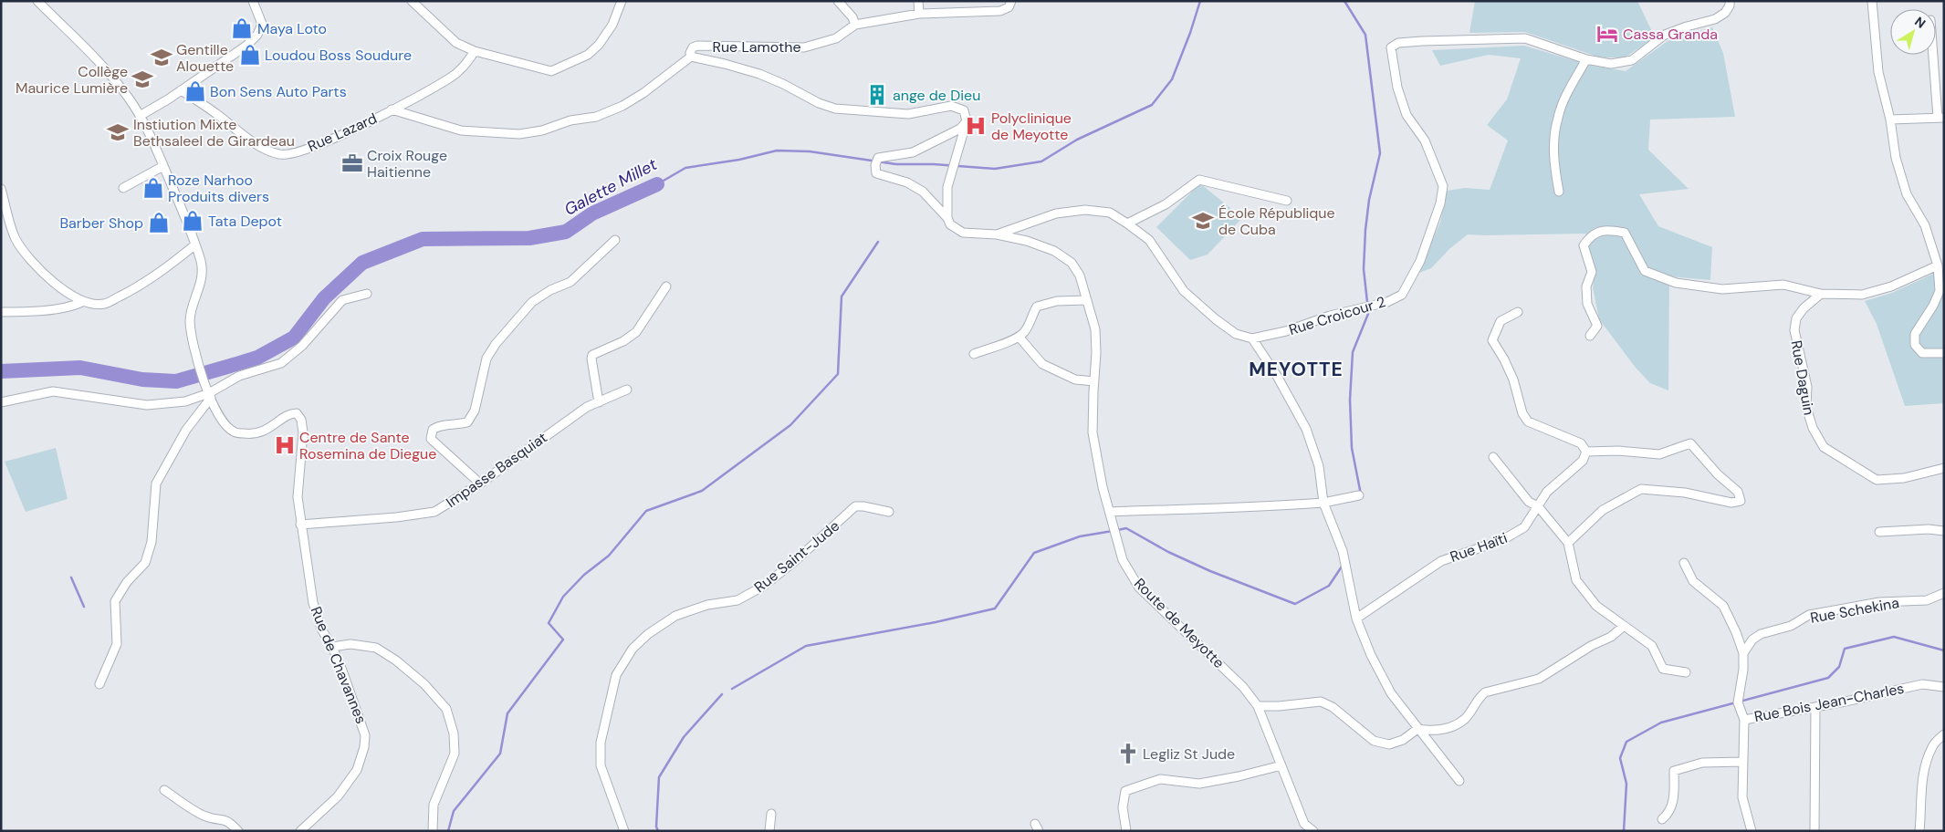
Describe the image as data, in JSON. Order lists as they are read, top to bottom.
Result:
{
  "streets": {
    "street": [
      "Rue Lamothe",
      "Rue Lazard",
      "Rue Croicour 2",
      "Rue Daguin",
      "Impasse Basquiat",
      "Rue Haïti",
      "Rue Saint-Jude",
      "Rue Schekina",
      "Route de Meyotte",
      "Rue de Chavannes",
      "Rue Bois Jean-Charles"
    ]
  },
  "crossings": [
    ["Rue Lamothe", "Rue Lazard"],
    ["Impasse Basquiat", "Rue de Chavannes"]
  ],
  "districts": ["MEYOTTE"],
  "water": ["Galette Millet"],
  "places": {
    "shop": [
      "Maya Loto",
      "Loudou Boss Soudure",
      "Bon Sens Auto Parts",
      "Roze Narhoo Produits divers",
      "Tata Depot",
      "Barber Shop"
    ],
    "hotel": ["Cassa Granda"],
    "school or university": [
      "Gentille Alouette",
      "Collège Maurice Lumière",
      "Instiution Mixte Bethsaleel de Girardeau",
      "École République de Cuba"
    ],
    "building": ["ange de Dieu"],
    "hospital": ["Polyclinique de Meyotte", "Centre de Sante Rosemina de Diegue"],
    "office": ["Croix Rouge Haitienne"],
    "church": ["Legliz St Jude"]
  },
  "north": "top right"
}
